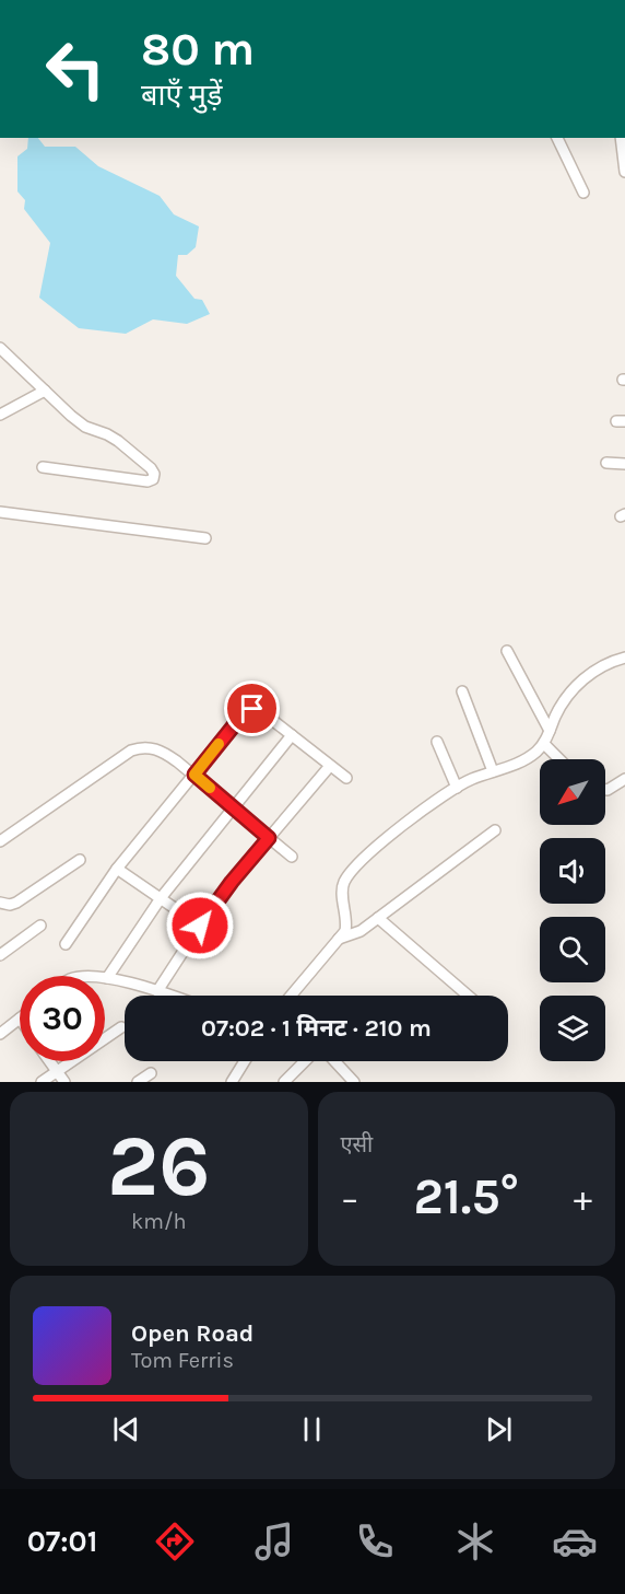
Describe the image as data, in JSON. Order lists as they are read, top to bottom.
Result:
{
  "north": "bottom left",
  "page": {
    "turn": ["80 m", "बाएँ मुड़ें"],
    "limit": "30",
    "trip": "07:02 · 1 मिनट · 210 m",
    "tile": [
      ["26", "km/h"],
      "एसी"
    ],
    "heat": ["−", "21.5°", "+"],
    "song": ["Open Road", "Tom Ferris"],
    "tabs": "07:01"
  }
}
